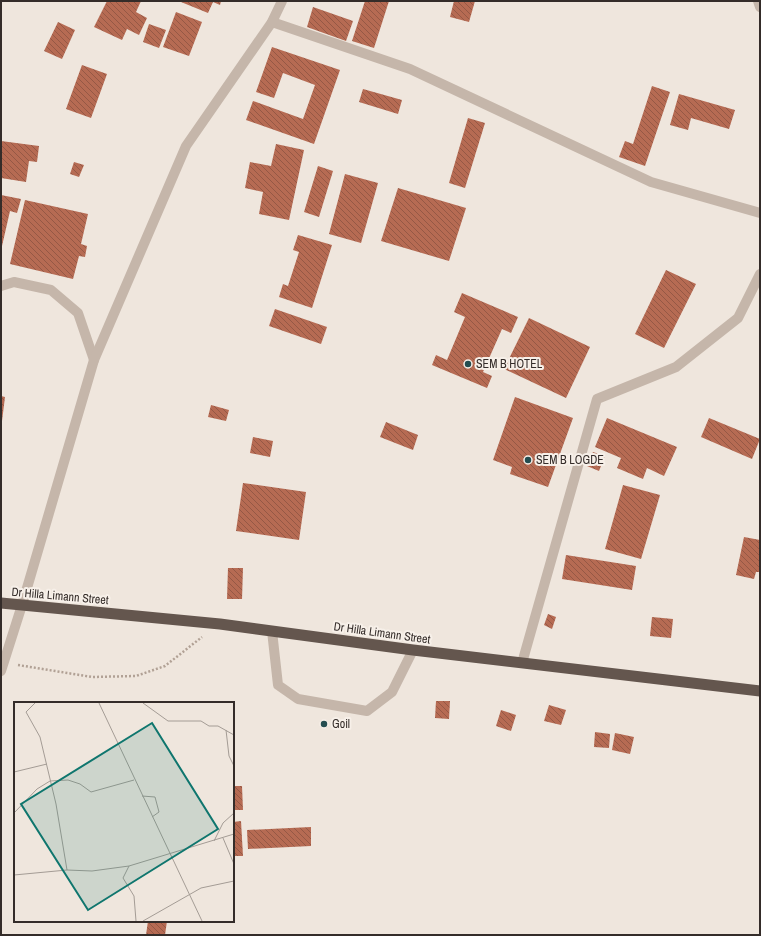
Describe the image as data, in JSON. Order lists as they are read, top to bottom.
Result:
{
  "streets": {
    "highway": ["Dr Hilla Limann Street"]
  },
  "places": ["SEM B HOTEL", "SEM B LOGDE", "Goil"]
}
